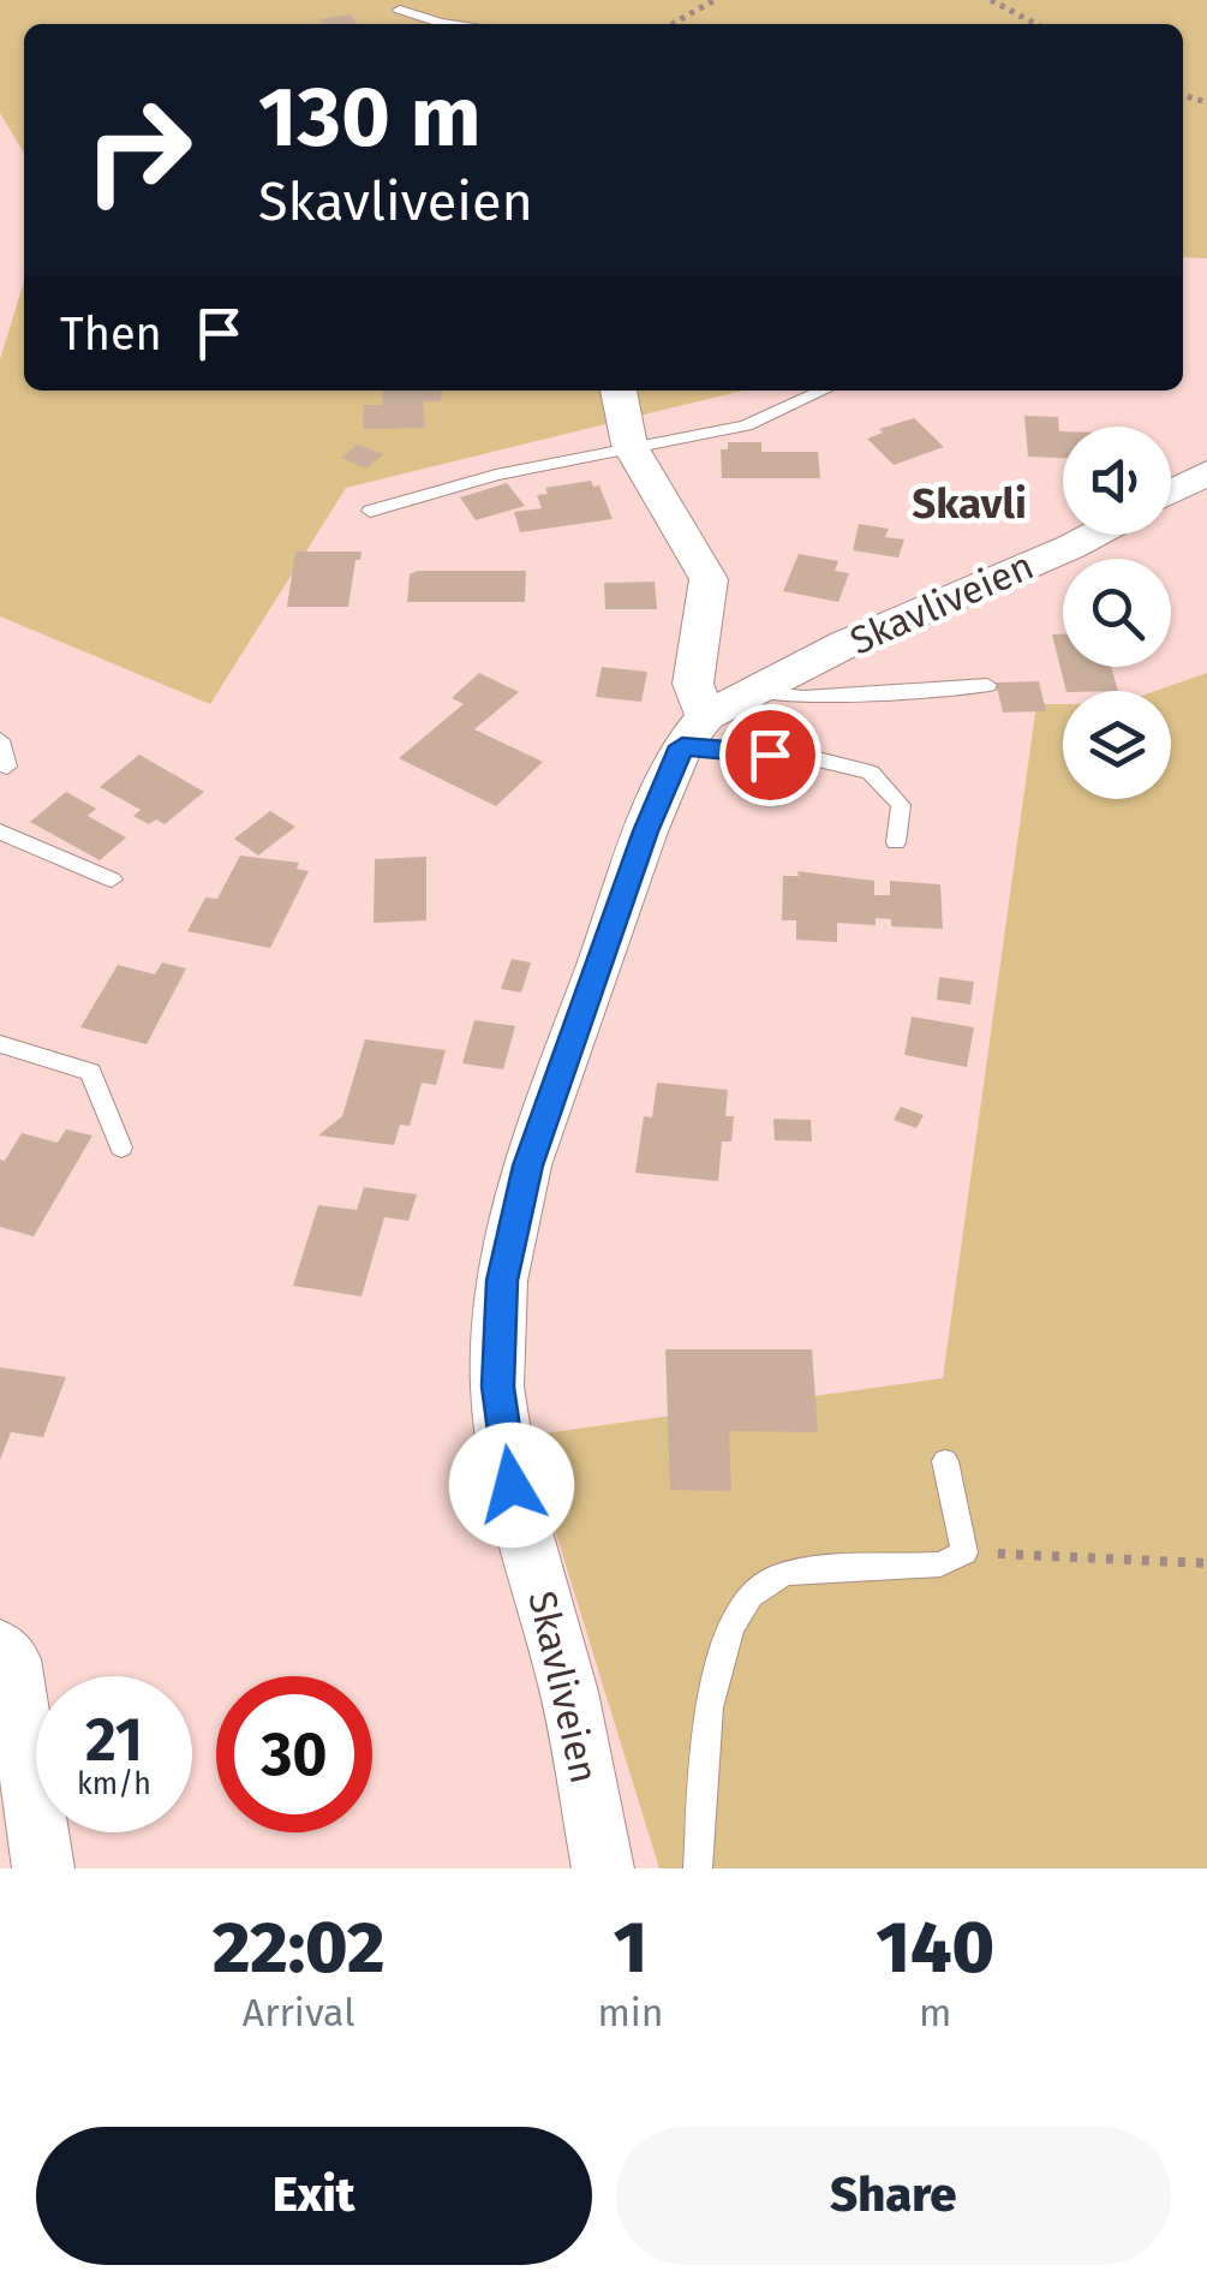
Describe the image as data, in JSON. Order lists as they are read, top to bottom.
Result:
{
  "streets": {
    "street": ["Skavliveien"]
  },
  "districts": ["Skavli"],
  "page": {
    "turn": ["130 m", "Skavliveien"],
    "then": "Then",
    "speed": "21 km/h",
    "limit": "30",
    "eta": [
      "22:02",
      "Arrival",
      "1",
      "min",
      "140",
      "m"
    ],
    "buttons": ["Exit", "Share"]
  }
}
